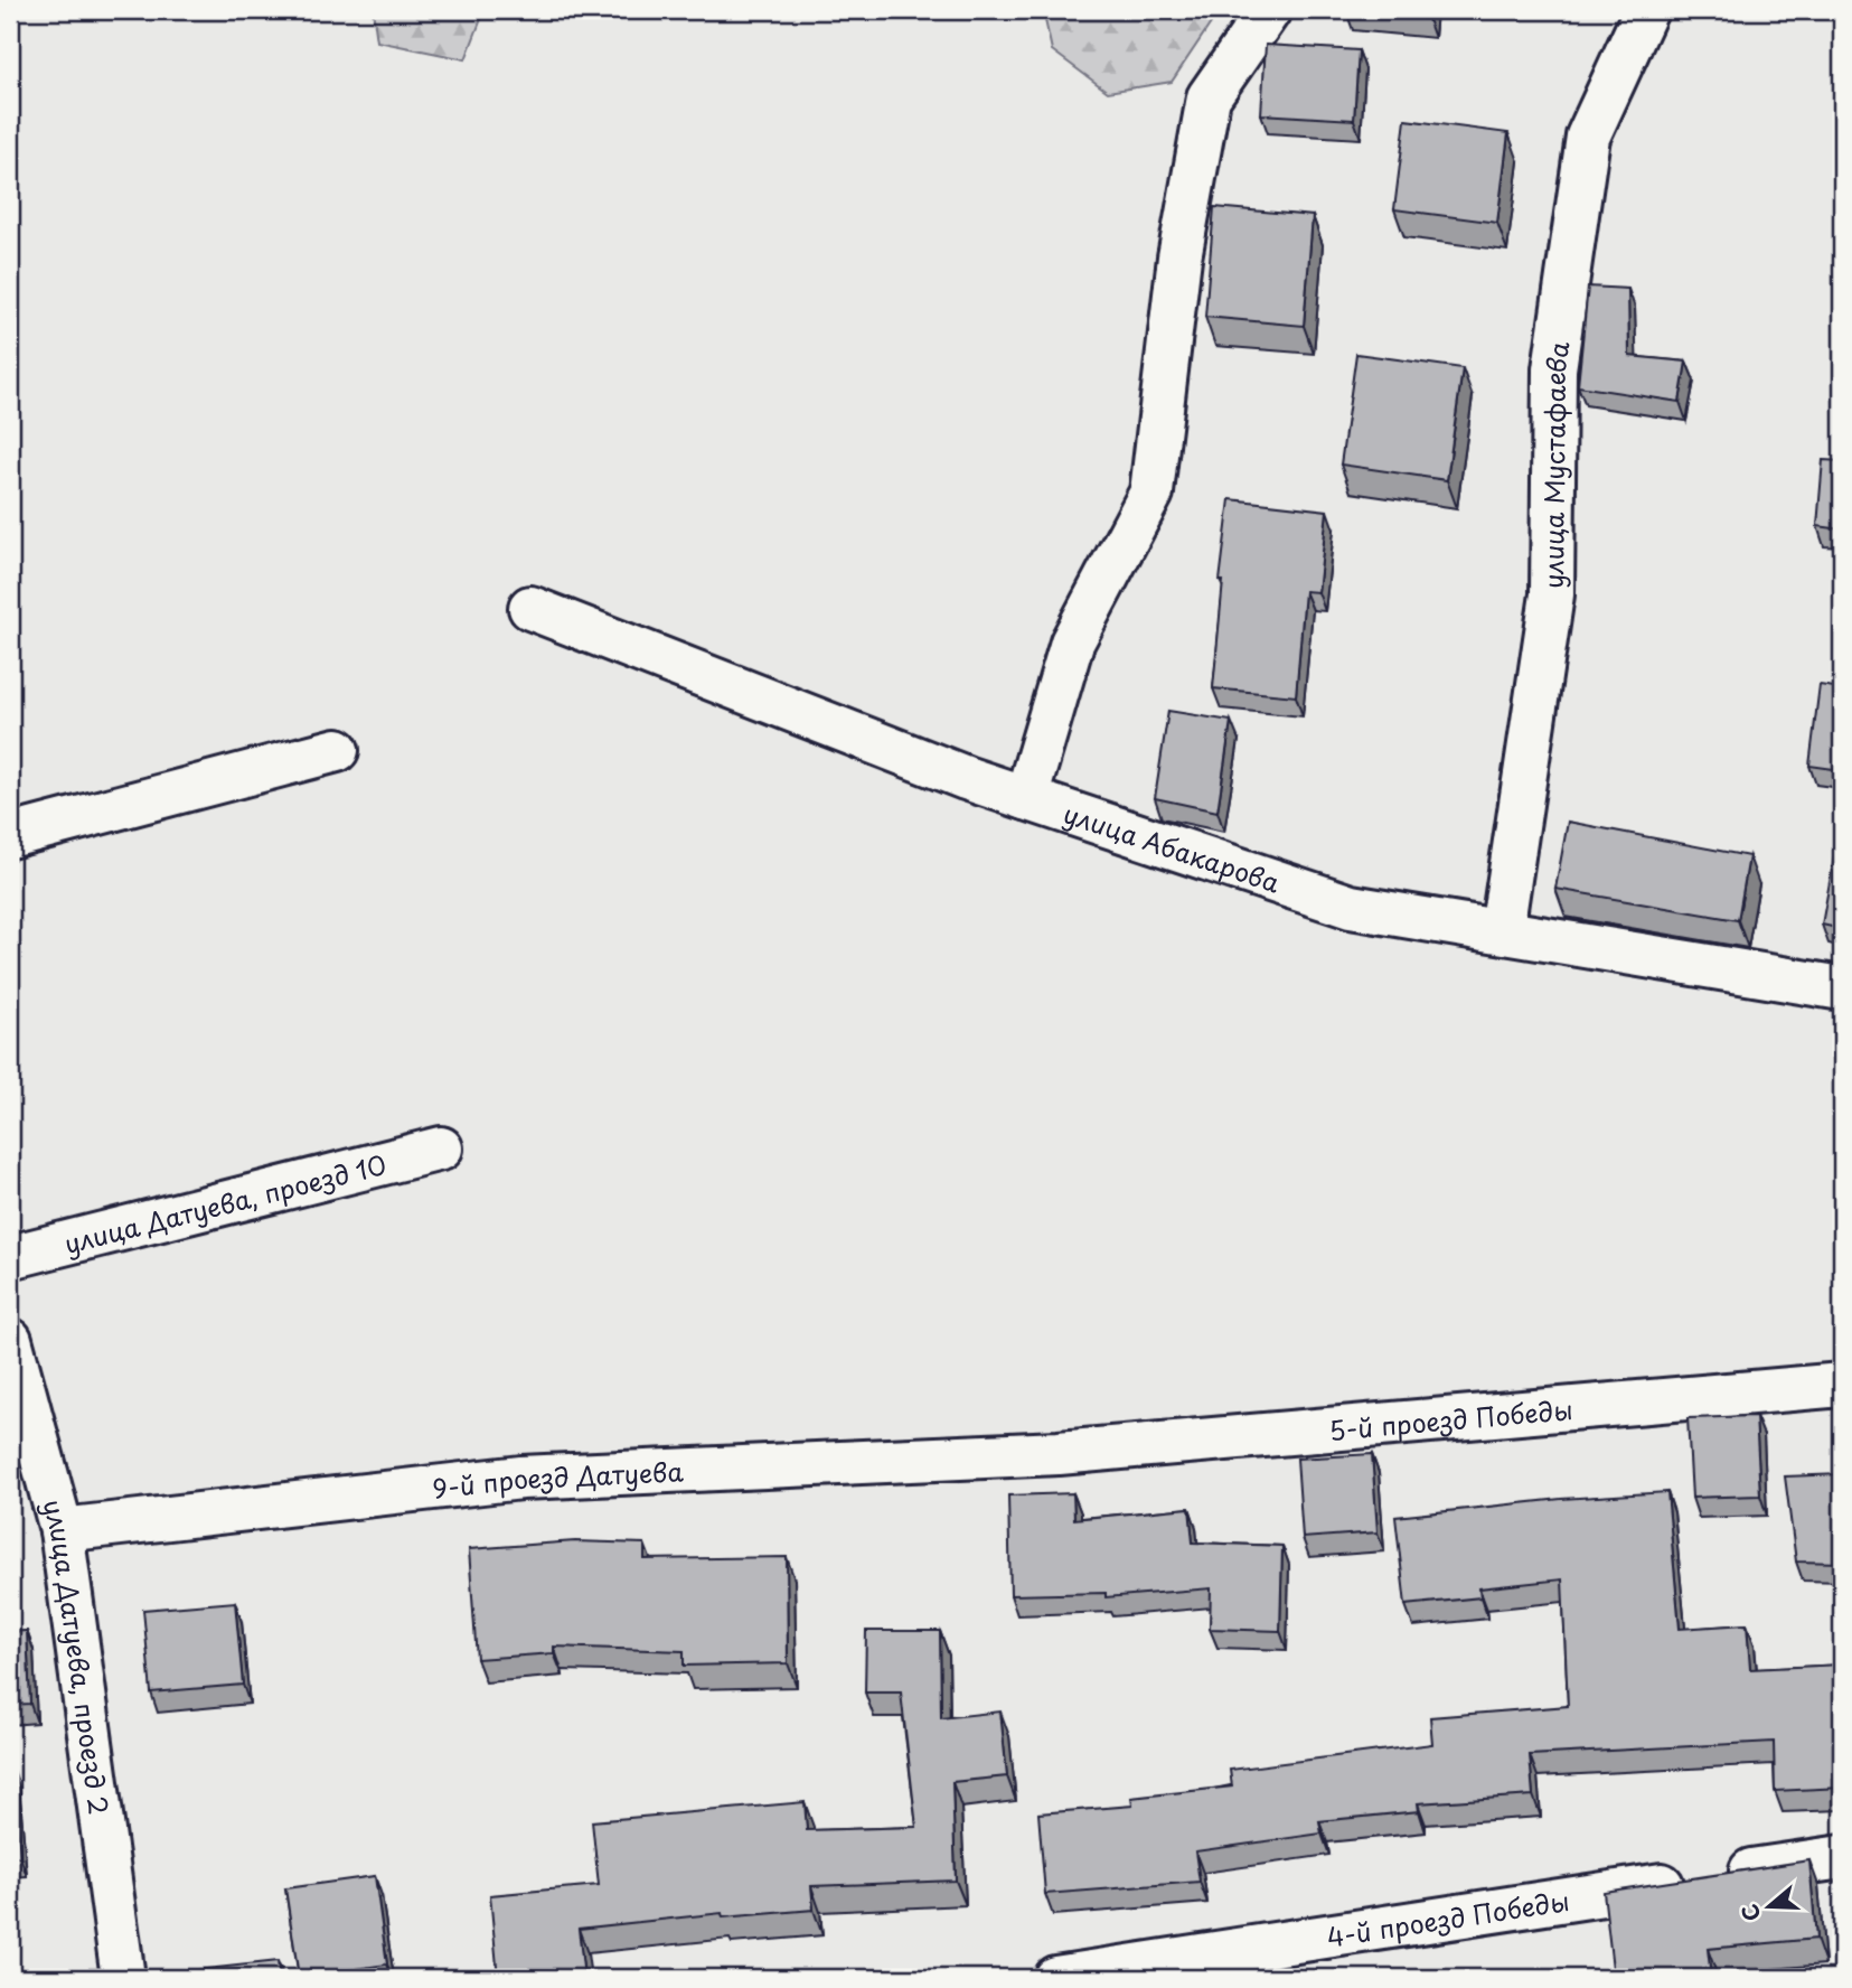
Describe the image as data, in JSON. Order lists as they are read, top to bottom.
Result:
{
  "streets": {
    "street": [
      "улица Мустафаева",
      "улица Абакарова",
      "улица Датуева, проезд 10",
      "5-й проезд Победы",
      "9-й проезд Датуева",
      "улица Датуева, проезд 2",
      "4-й проезд Победы"
    ]
  },
  "crossings": [
    ["улица Мустафаева", "улица Абакарова"],
    ["5-й проезд Победы", "9-й проезд Датуева"],
    ["9-й проезд Датуева", "улица Датуева, проезд 2"]
  ],
  "north": "left"
}
